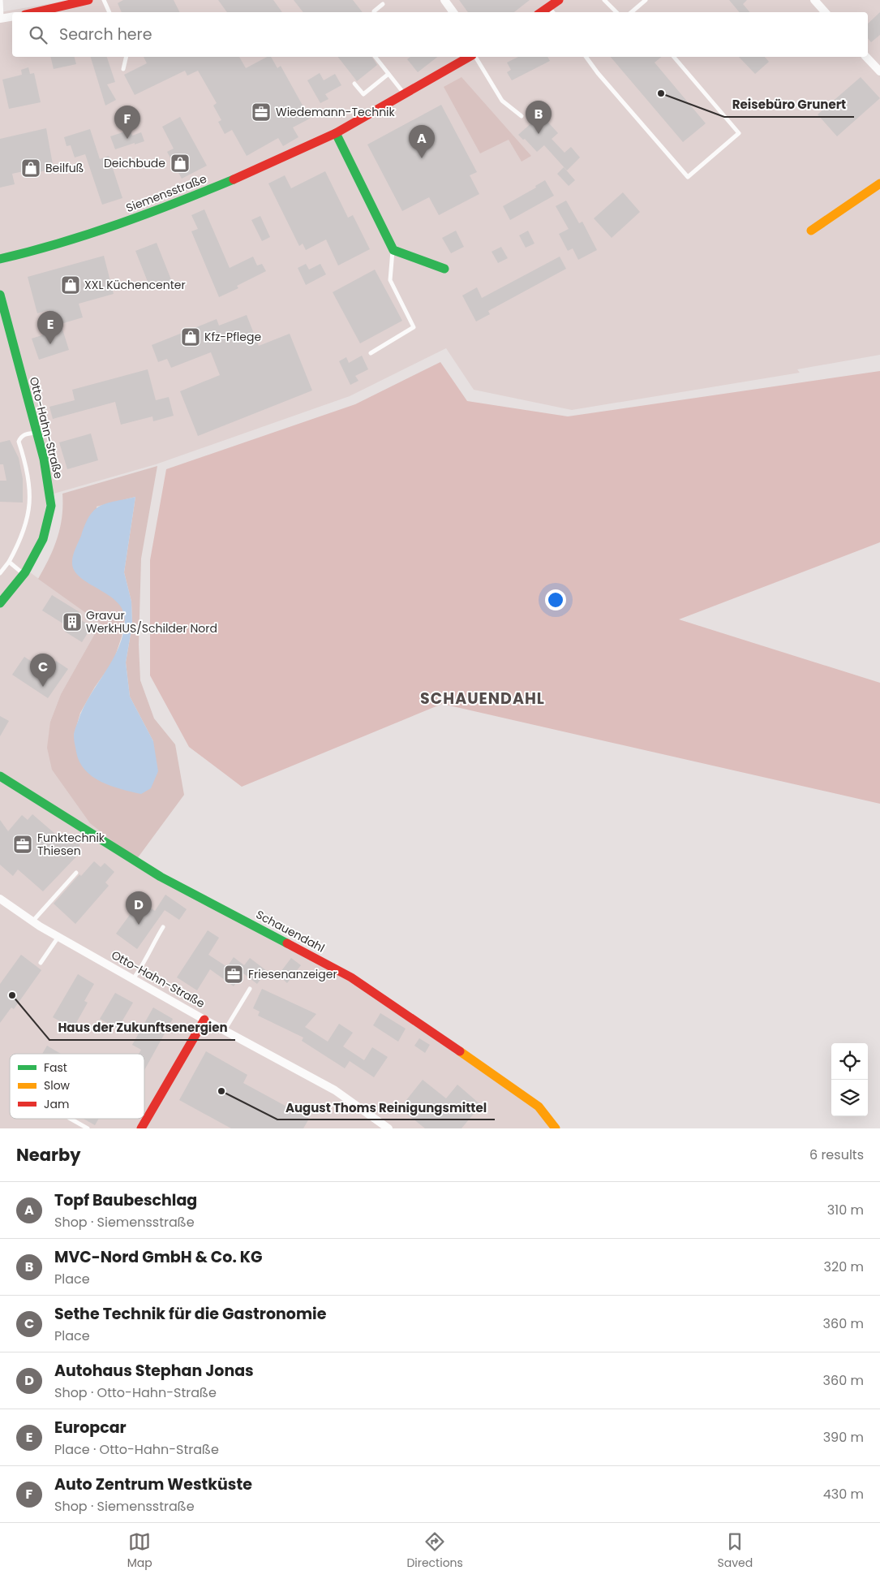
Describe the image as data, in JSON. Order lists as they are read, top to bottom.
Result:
{
  "streets": {
    "street": ["Siemensstraße", "Otto-Hahn-Straße", "Schauendahl"]
  },
  "districts": ["SCHAUENDAHL"],
  "places": {
    "other": ["Reisebüro Grunert", "Haus der Zukunftsenergien", "August Thoms Reinigungsmittel"],
    "office": ["Wiedemann-Technik", "Funktechnik Thiesen", "Friesenanzeiger"],
    "shop": [
      "Deichbude",
      "Beilfuß",
      "XXL Küchencenter",
      "Kfz-Pflege"
    ],
    "building": ["Gravur WerkHUS/Schilder Nord"]
  },
  "legend": ["Fast", "Slow", "Jam"],
  "page": {
    "search": "Search here",
    "pins": [
      "B",
      "F",
      "A",
      "E",
      "C",
      "D"
    ],
    "heading": ["Nearby", "6 results"],
    "list": [
      {
        "mark": "A",
        "name": "Topf Baubeschlag",
        "note": "Shop · Siemensstraße",
        "value": "310 m"
      },
      {
        "mark": "B",
        "name": "MVC-Nord GmbH & Co. KG",
        "note": "Place",
        "value": "320 m"
      },
      {
        "mark": "C",
        "name": "Sethe Technik für die Gastronomie",
        "note": "Place",
        "value": "360 m"
      },
      {
        "mark": "D",
        "name": "Autohaus Stephan Jonas",
        "note": "Shop · Otto-Hahn-Straße",
        "value": "360 m"
      },
      {
        "mark": "E",
        "name": "Europcar",
        "note": "Place · Otto-Hahn-Straße",
        "value": "390 m"
      },
      {
        "mark": "F",
        "name": "Auto Zentrum Westküste",
        "note": "Shop · Siemensstraße",
        "value": "430 m"
      }
    ],
    "nav": ["Map", "Directions", "Saved"]
  }
}
